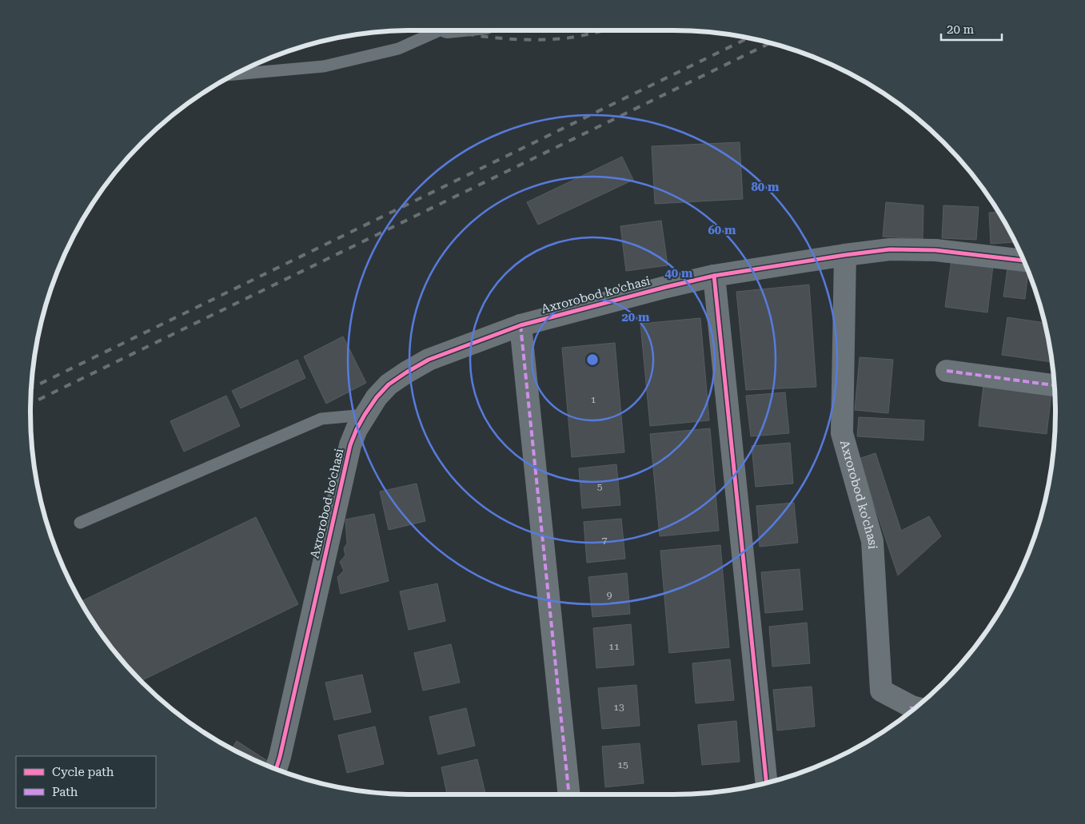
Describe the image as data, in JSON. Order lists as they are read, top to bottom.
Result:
{
  "streets": {
    "street": ["Axrorobod ko'chasi"]
  },
  "house_numbers": [
    "1",
    "5",
    "7",
    "9",
    "11",
    "13",
    "15"
  ],
  "legend": ["Cycle path", "Path"],
  "scale_bar": "20 m",
  "rings": [
    "80 m",
    "60 m",
    "40 m",
    "20 m"
  ]
}
